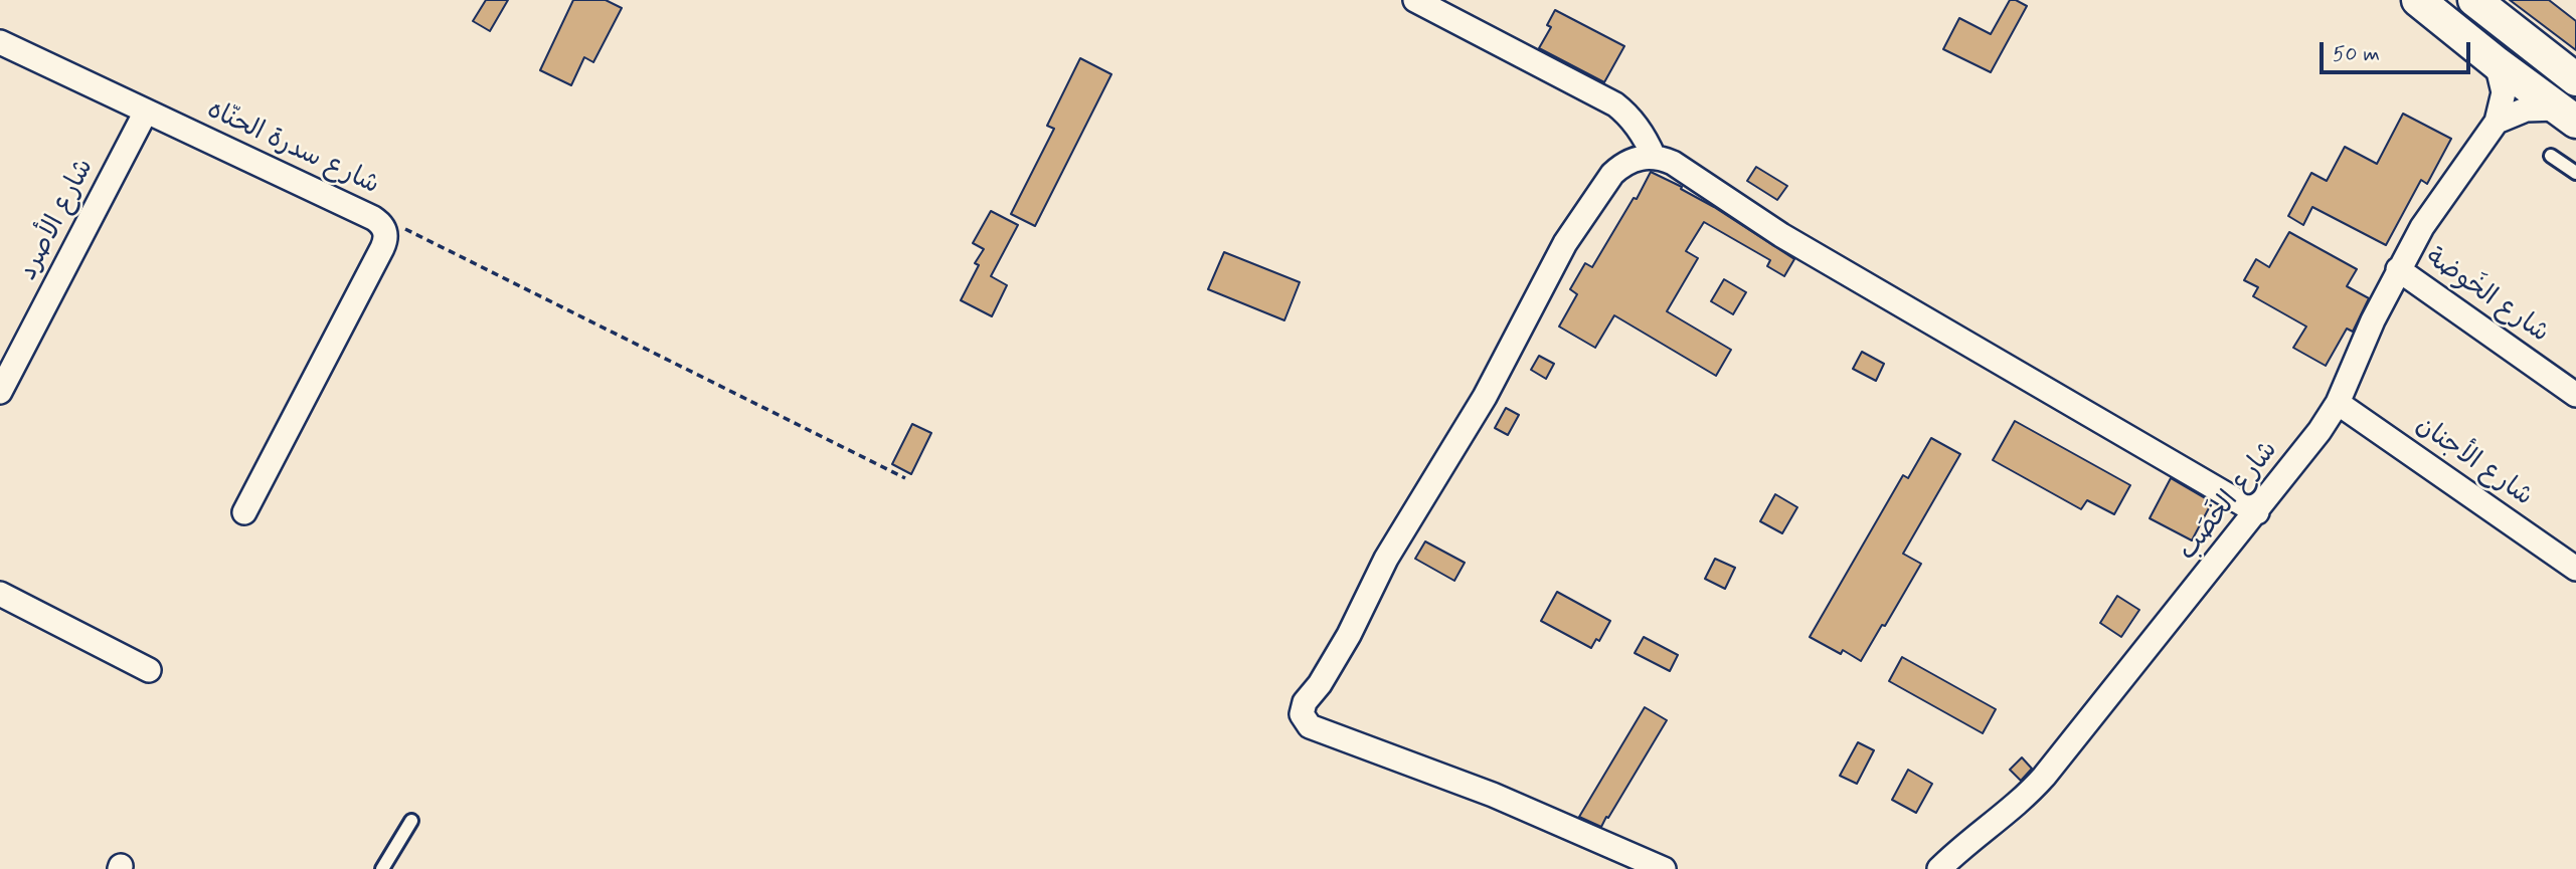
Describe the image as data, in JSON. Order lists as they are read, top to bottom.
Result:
{
  "streets": {
    "street": [
      "شارع سدرة الحنّاه",
      "شارع الأصرد",
      "شارع الخَوضة",
      "شارع الأجنان",
      "شارع الخَصَب"
    ]
  },
  "crossings": [
    ["شارع سدرة الحنّاه", "شارع الأصرد"],
    ["شارع الخَوضة", "شارع الخَصَب"],
    ["شارع الأجنان", "شارع الخَصَب"]
  ],
  "scale_bar": "50 m"
}
